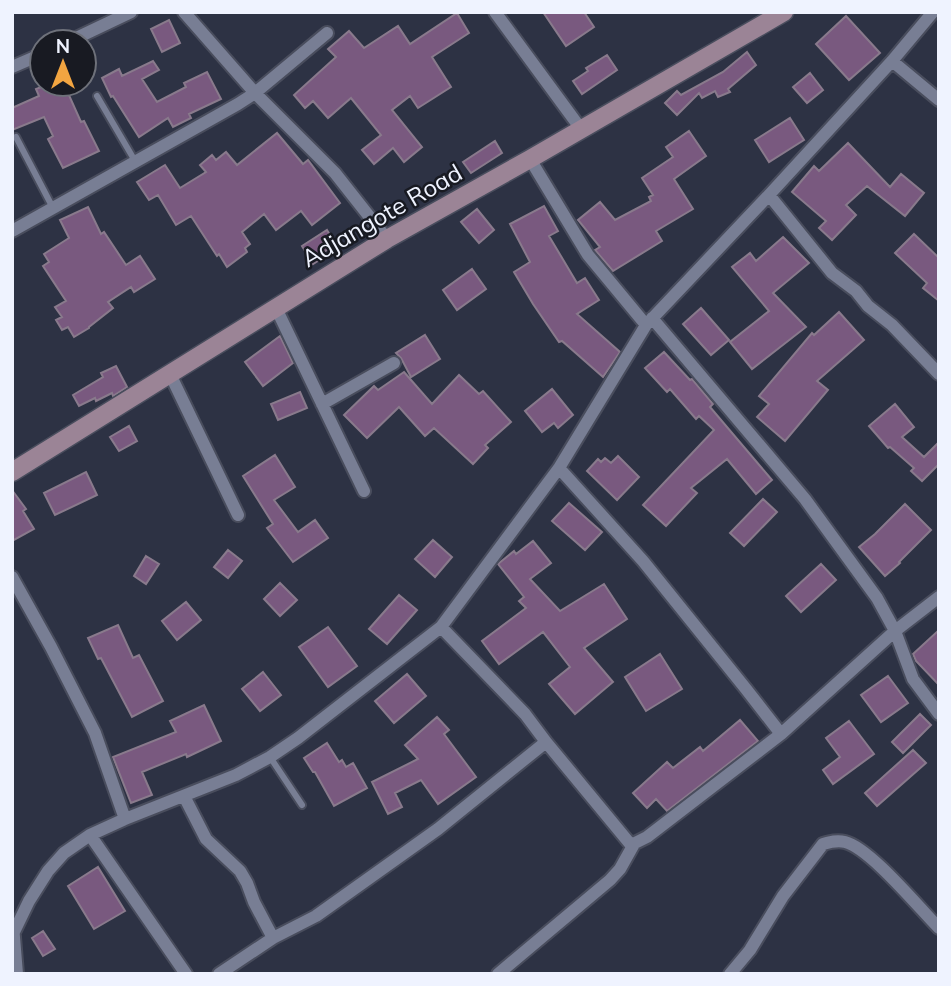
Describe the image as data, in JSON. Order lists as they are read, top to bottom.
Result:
{
  "streets": {
    "street": ["Adjangote Road"]
  },
  "north": "top"
}
